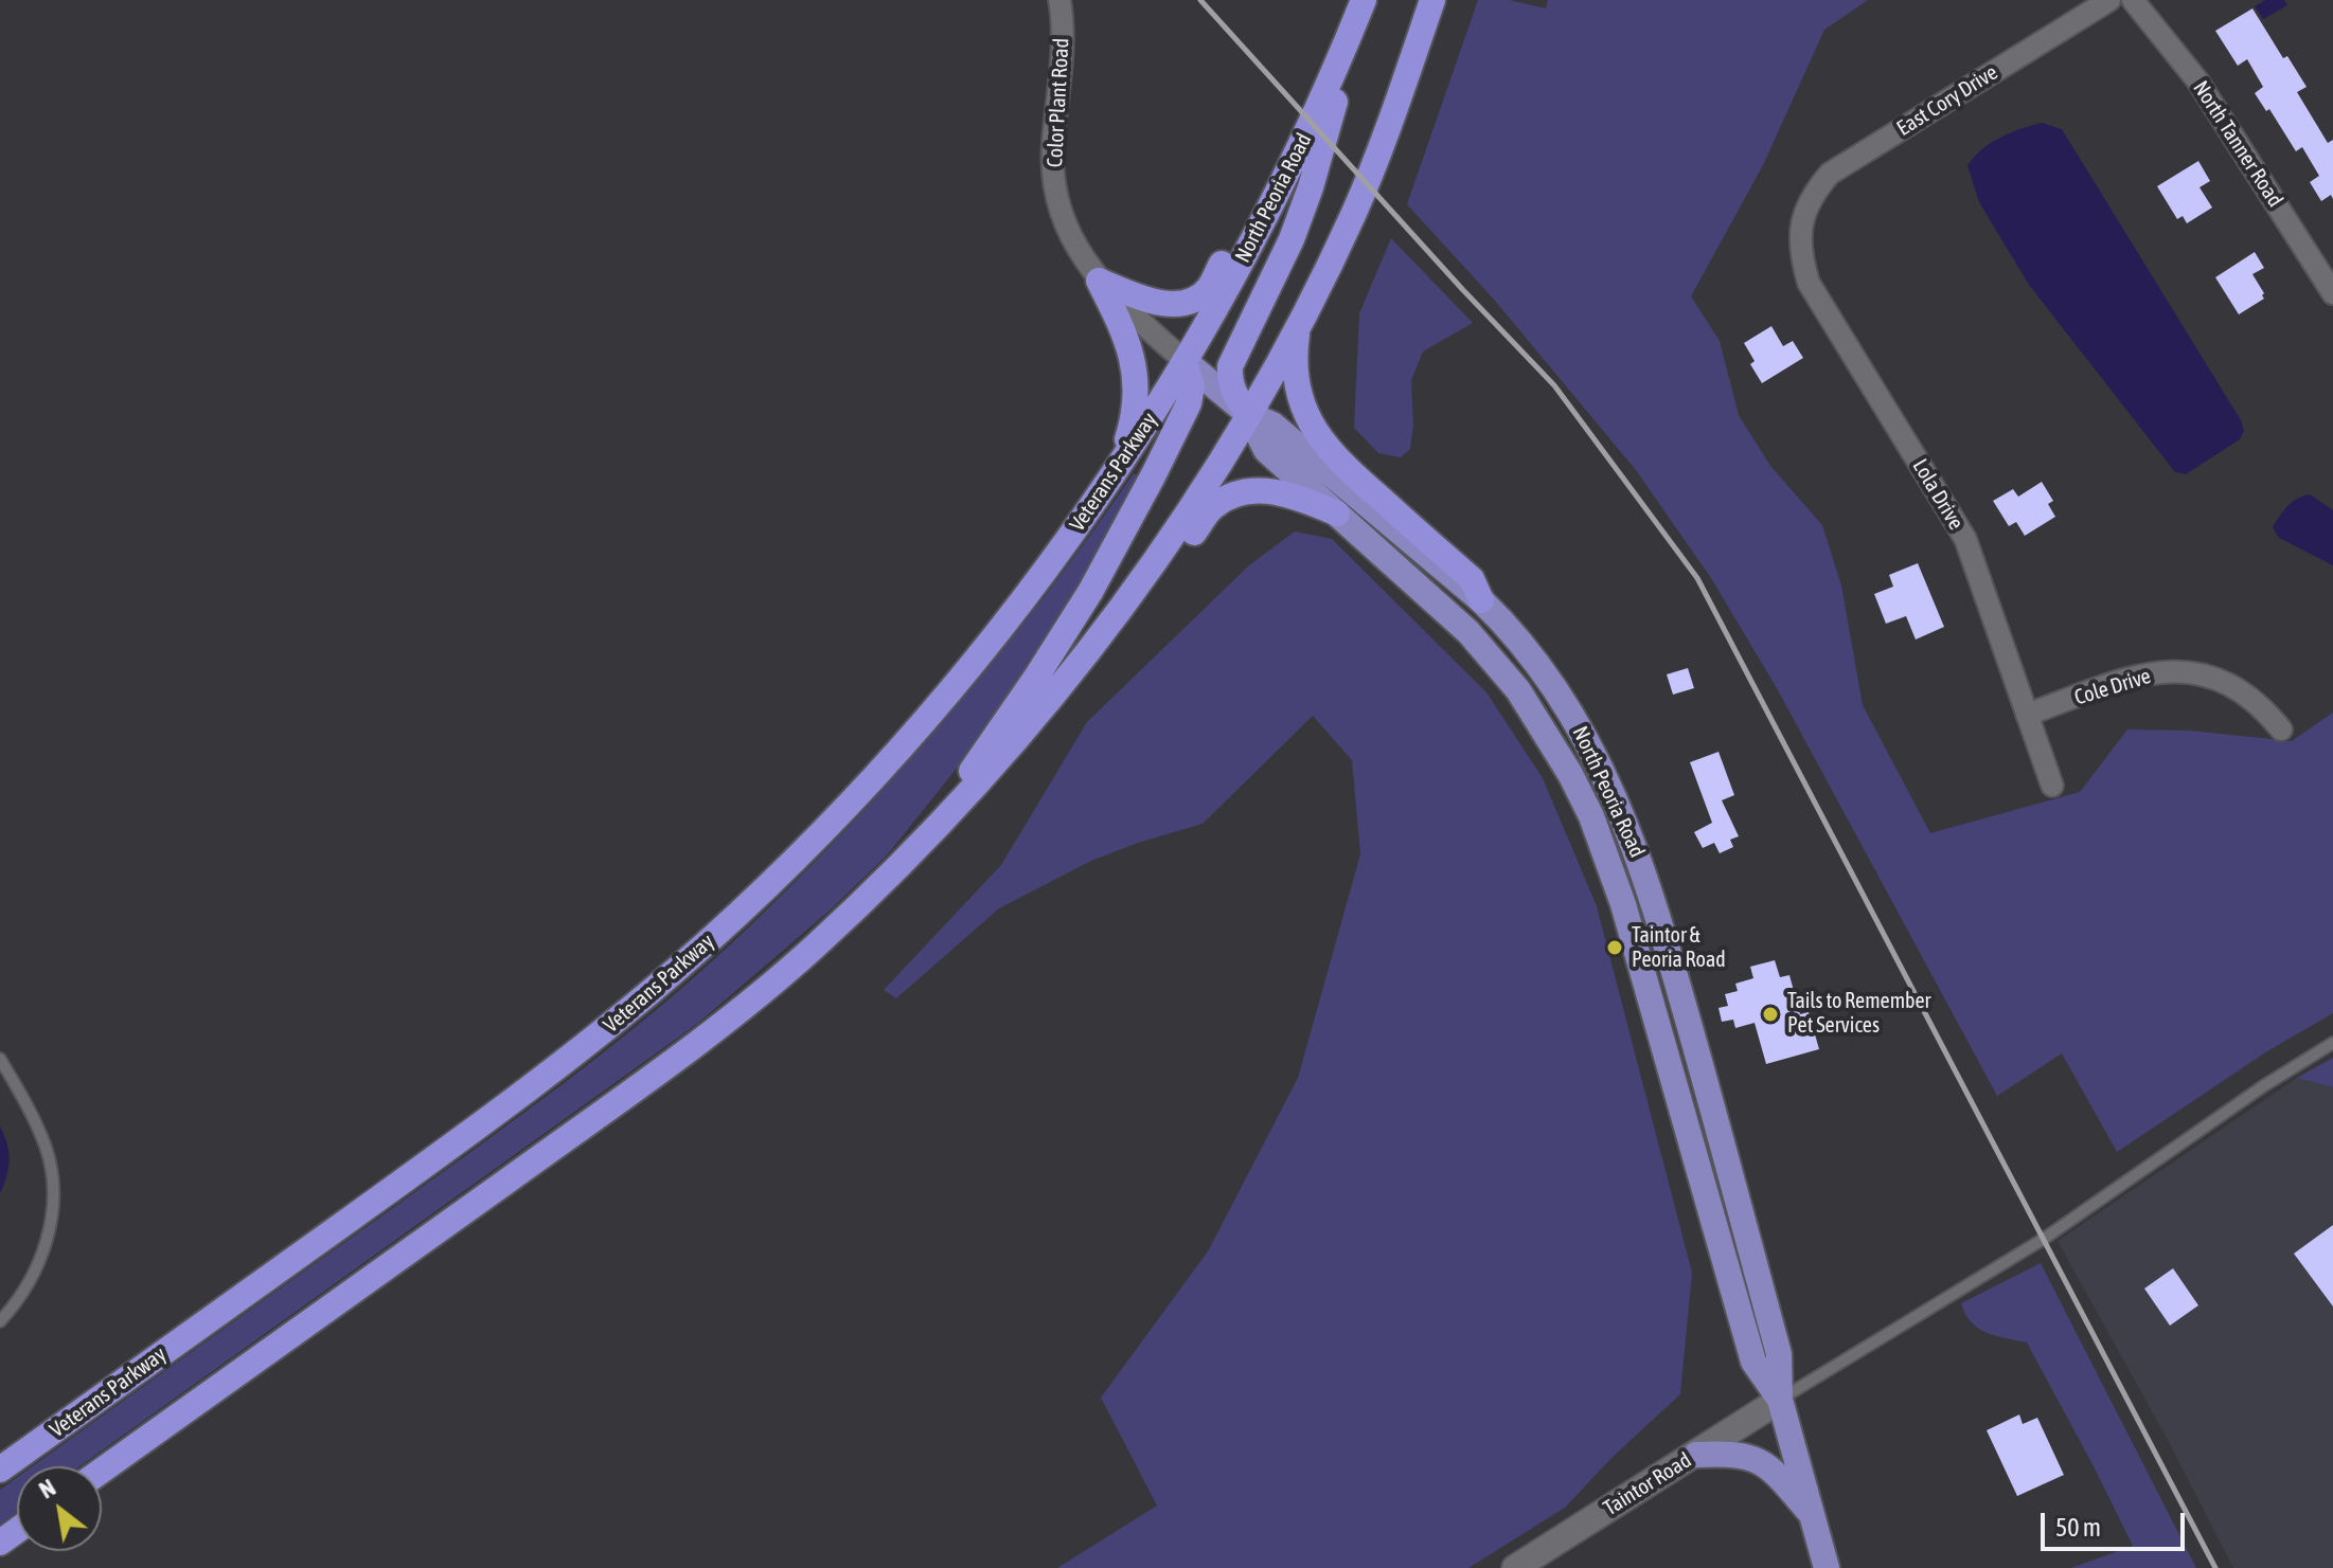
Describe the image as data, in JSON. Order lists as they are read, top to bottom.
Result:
{
  "streets": {
    "highway": ["North Peoria Road", "Veterans Parkway"],
    "main road": ["Taintor Road"],
    "street": [
      "East Cory Drive",
      "Color Plant Road",
      "North Tanner Road",
      "Lola Drive",
      "Cole Drive"
    ]
  },
  "crossings": [
    ["East Cory Drive", "Lola Drive"],
    ["Color Plant Road", "North Peoria Road"],
    ["Color Plant Road", "Veterans Parkway"],
    ["North Peoria Road", "Veterans Parkway"],
    ["North Peoria Road", "Taintor Road"],
    ["Lola Drive", "Cole Drive"]
  ],
  "places": ["Taintor & Peoria Road", "Tails to Remember Pet Services"],
  "scale_bar": "50 m",
  "north": "top left"
}
